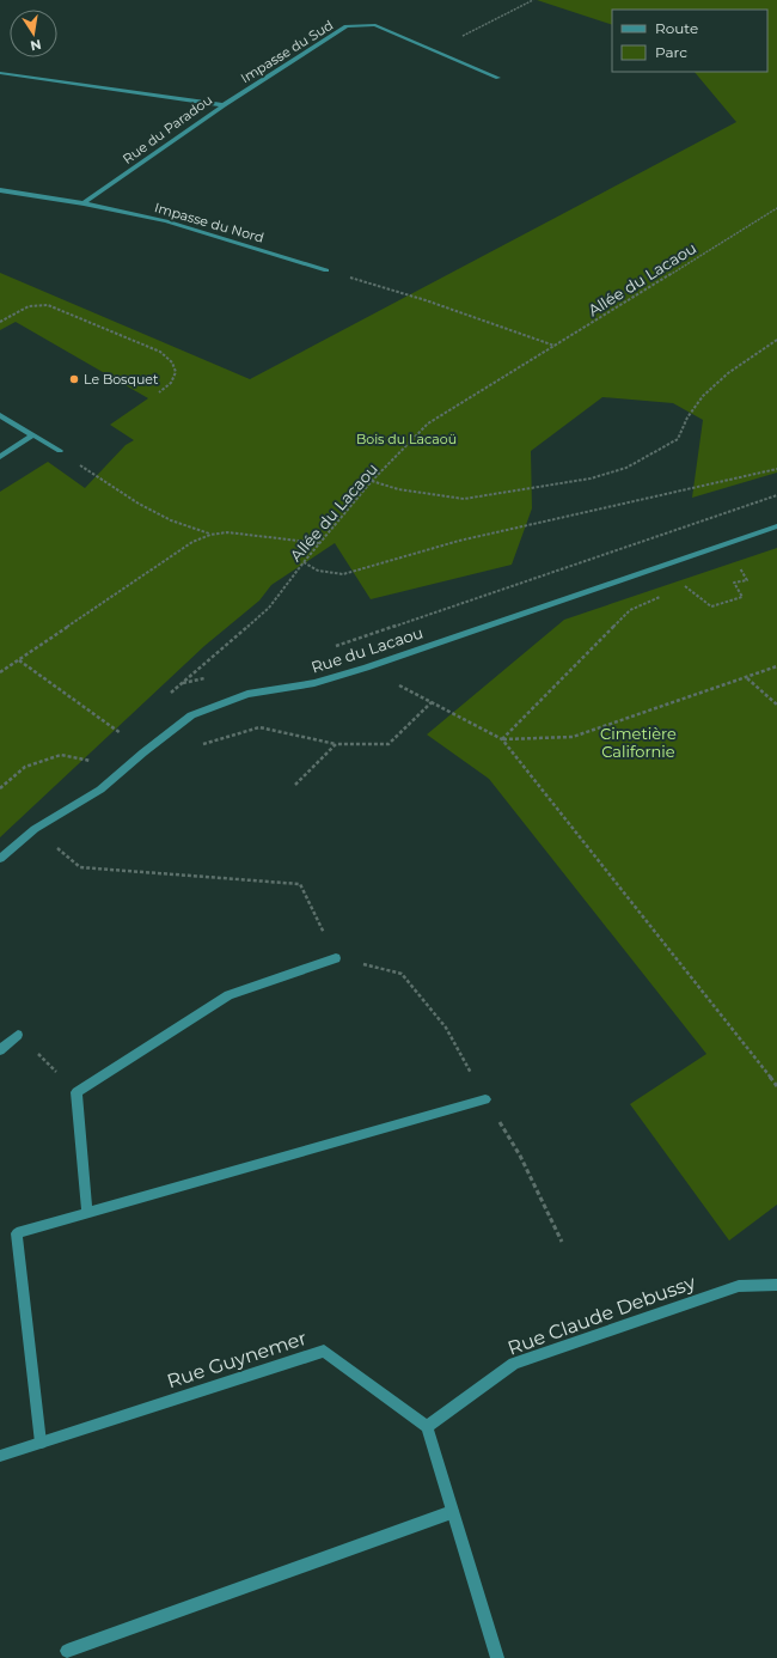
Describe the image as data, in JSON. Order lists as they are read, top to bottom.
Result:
{
  "streets": {
    "street": [
      "Impasse du Sud",
      "Rue du Paradou",
      "Impasse du Nord",
      "Rue du Lacaou",
      "Rue Claude Debussy",
      "Rue Guynemer"
    ],
    "path": ["Allée du Lacaou"]
  },
  "crossings": [
    ["Impasse du Sud", "Rue du Paradou"],
    ["Rue du Paradou", "Impasse du Nord"],
    ["Rue Claude Debussy", "Rue Guynemer"]
  ],
  "parks": ["Bois du Lacaoü", "Cimetière Californie"],
  "places": ["Le Bosquet"],
  "legend": ["Route", "Parc"],
  "north": "bottom"
}
